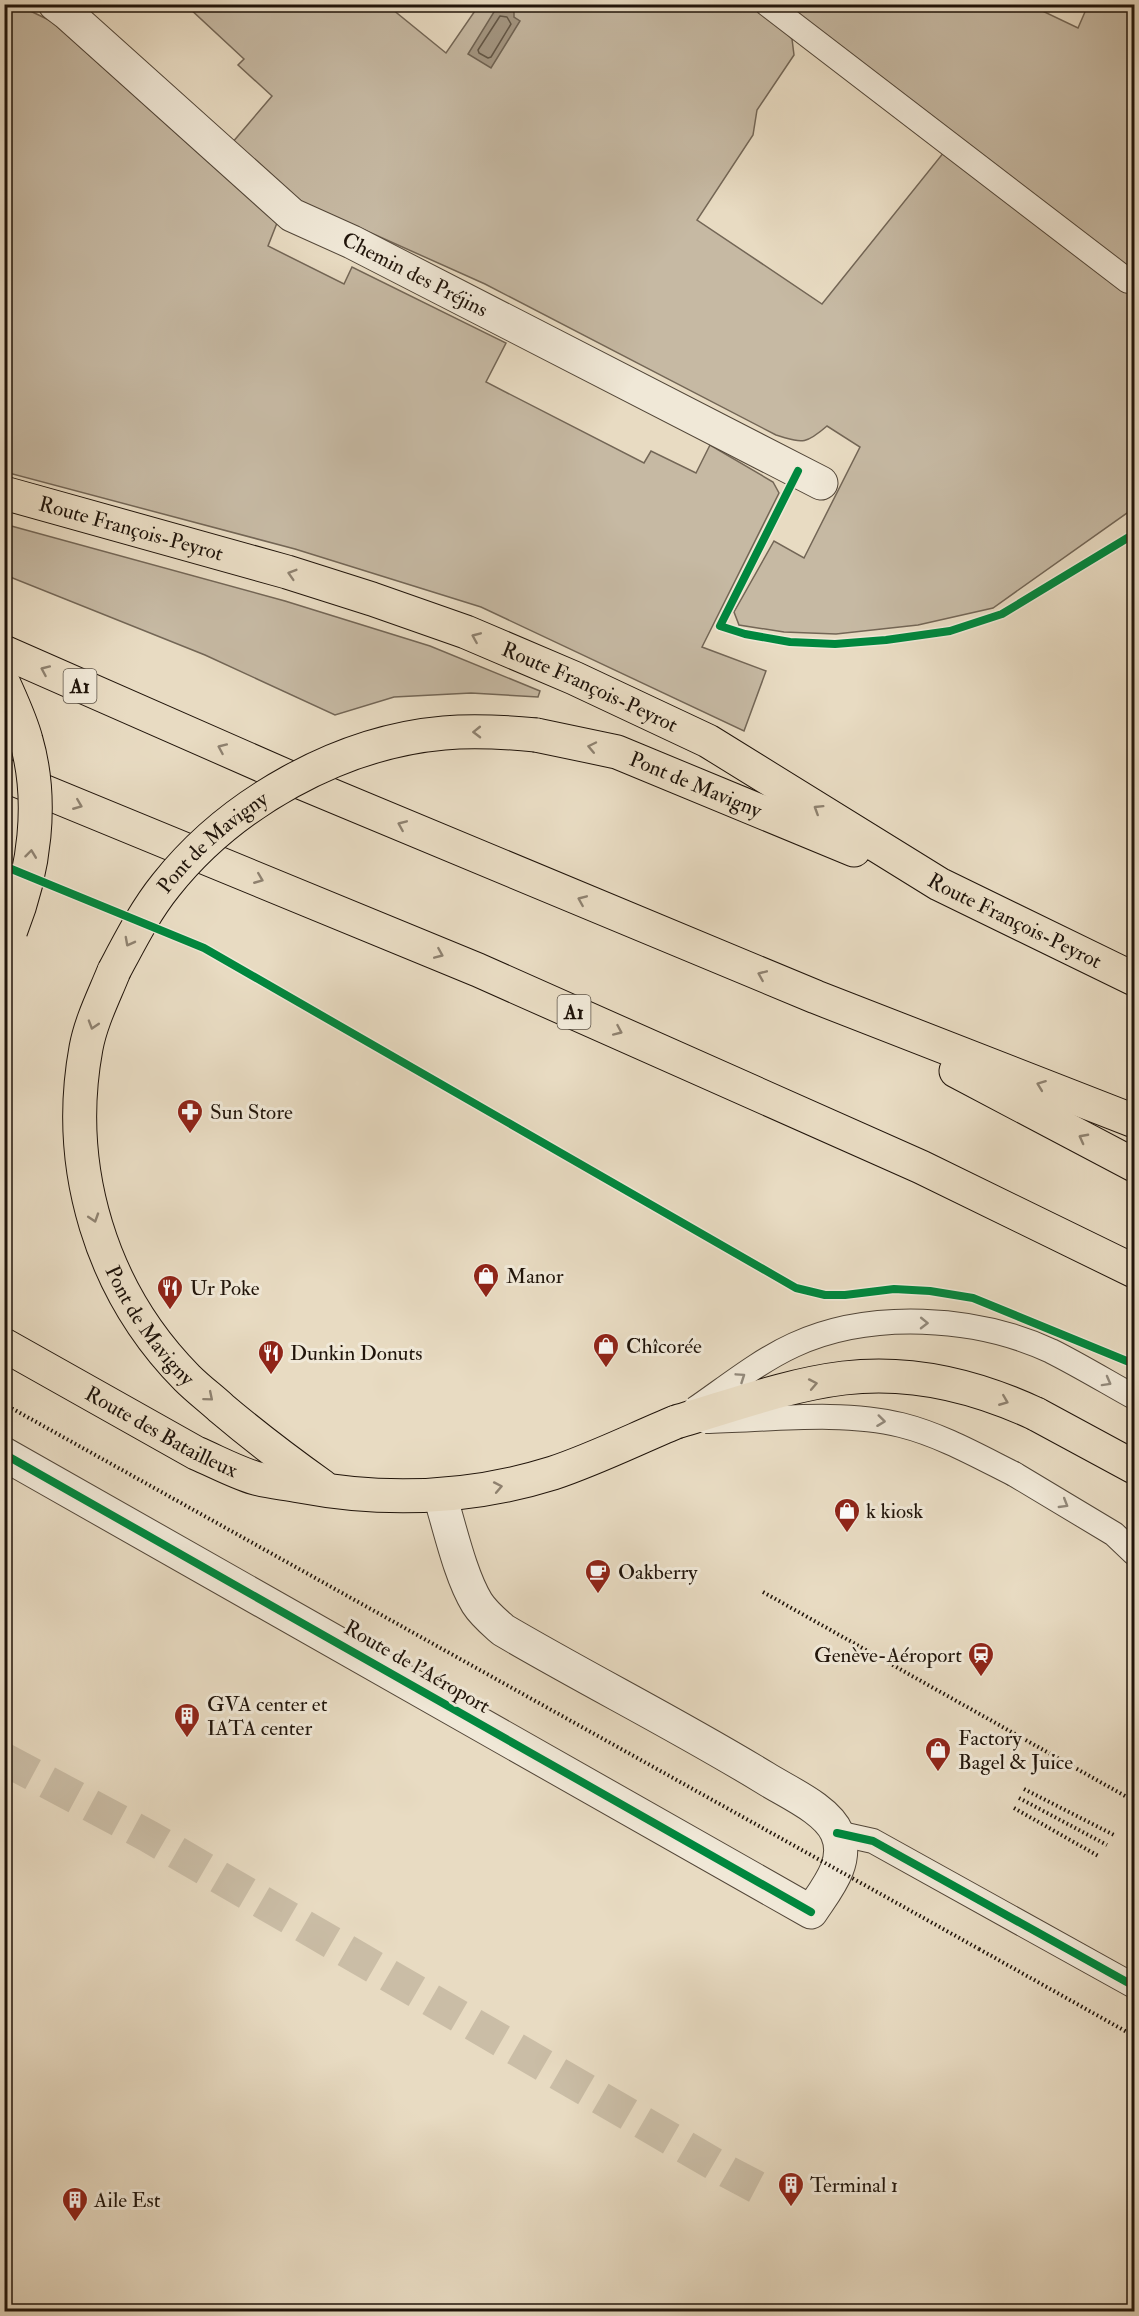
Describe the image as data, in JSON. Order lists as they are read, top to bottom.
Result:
{
  "streets": {
    "main road": [
      "Route François-Peyrot",
      "A1",
      "Pont de Mavigny",
      "Route des Batailleux"
    ],
    "street": ["Chemin des Préjins", "Route de l'Aéroport"]
  },
  "crossings": [
    ["Route François-Peyrot", "Pont de Mavigny"],
    ["Pont de Mavigny", "Route des Batailleux"]
  ],
  "one_way": ["Route des Batailleux"],
  "places": {
    "pharmacy": ["Sun Store"],
    "shop": [
      "Manor",
      "Chîcorée",
      "k kiosk",
      "Factory Bagel & Juice"
    ],
    "restaurant": ["Ur Poke", "Dunkin Donuts"],
    "cafe": ["Oakberry"],
    "station": ["Genève-Aéroport"],
    "building": ["GVA center et IATA center", "Terminal 1", "Aile Est"]
  }
}
